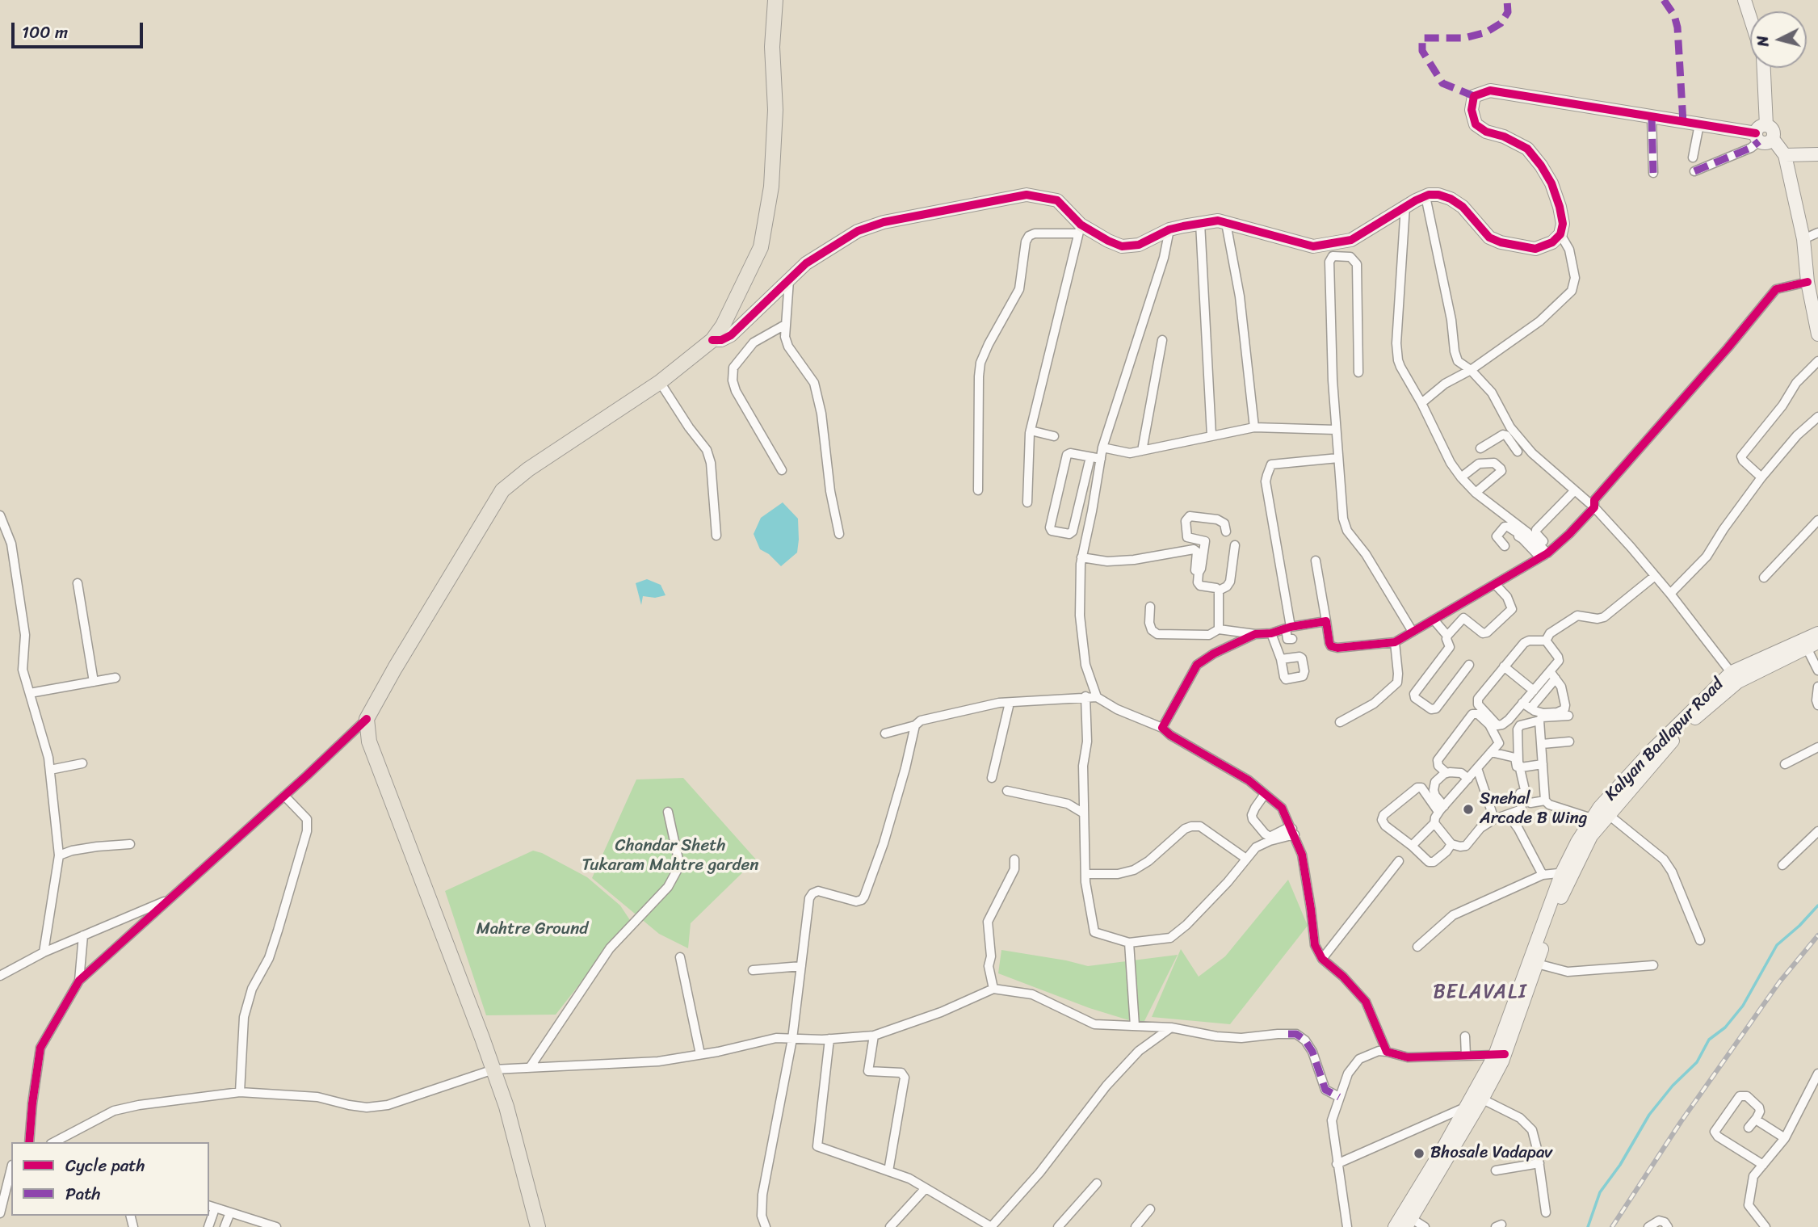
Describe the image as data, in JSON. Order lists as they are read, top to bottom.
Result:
{
  "districts": ["BELAVALI"],
  "parks": ["Chandar Sheth Tukaram Mahtre garden", "Mahtre Ground"],
  "places": ["Snehal Arcade B Wing", "Bhosale Vadapav"],
  "legend": ["Cycle path", "Path"],
  "scale_bar": "100 m",
  "north": "left"
}
